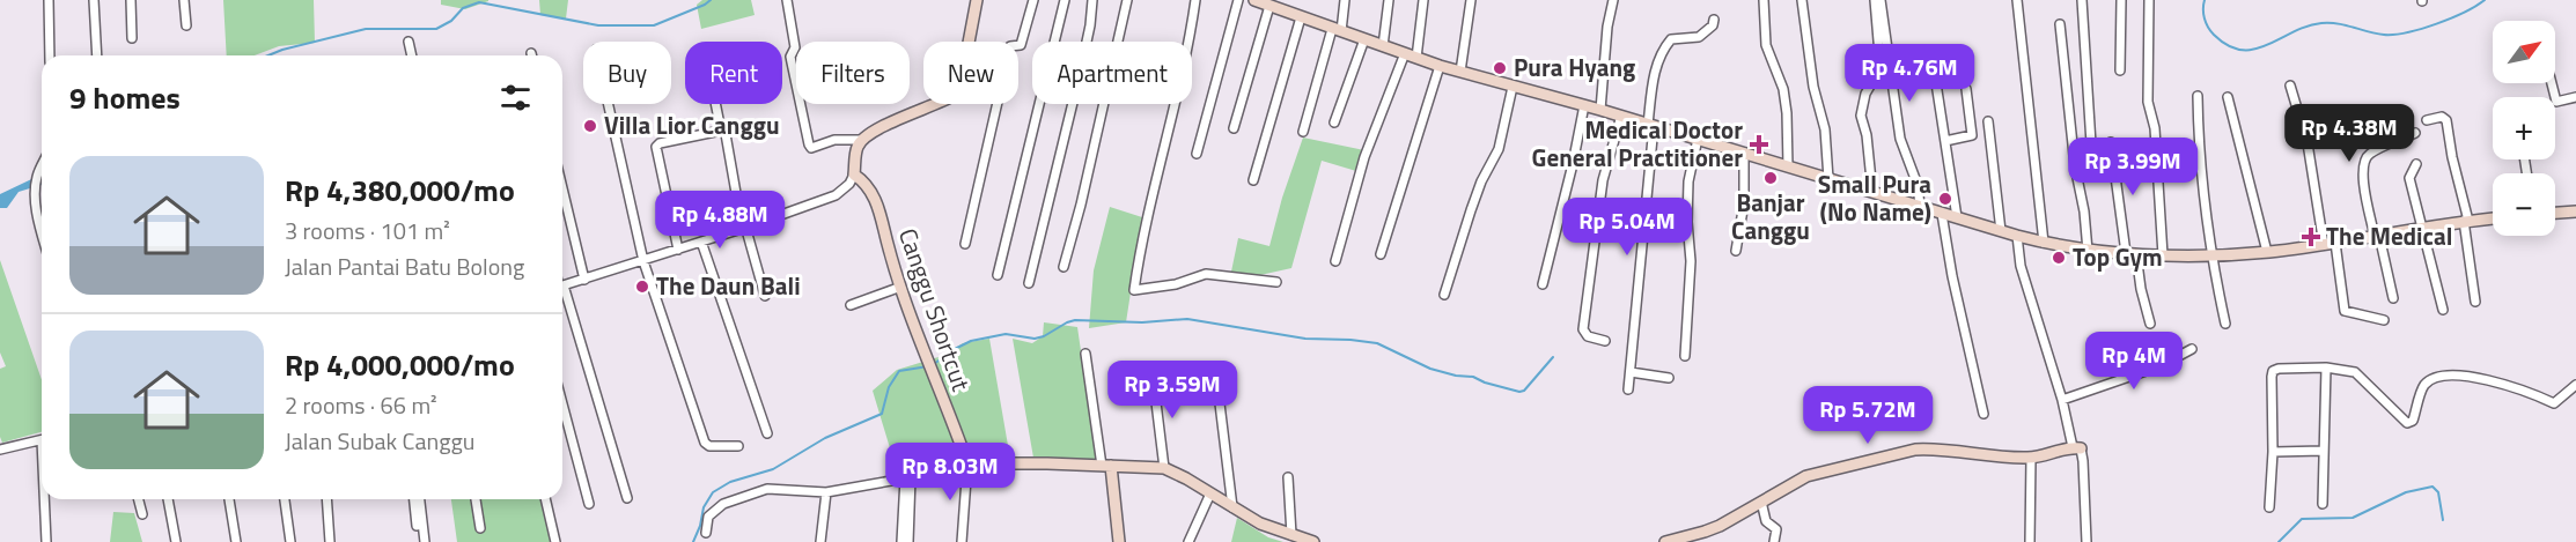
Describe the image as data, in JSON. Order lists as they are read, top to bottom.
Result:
{
  "streets": {
    "street": ["Canggu Shortcut"]
  },
  "places": {
    "other": [
      "Pura Hyang",
      "Villa Lior Canggu",
      "Banjar Canggu",
      "Small Pura (No Name)",
      "Top Gym",
      "The Daun Bali"
    ],
    "health": ["Medical Doctor General Practitioner", "The Medical"]
  },
  "north": "top right",
  "page": {
    "map_buttons": ["+", "−"],
    "chip": [
      "Buy",
      "Rent",
      "Filters",
      "New",
      "Apartment"
    ],
    "price": [
      "Rp 4.76M",
      "Rp 4.38M",
      "Rp 3.99M",
      "Rp 4.88M",
      "Rp 5.04M",
      "Rp 4M",
      "Rp 3.59M",
      "Rp 5.72M",
      "Rp 8.03M"
    ],
    "heading": "9 homes",
    "list": [
      {
        "name": "Rp 4,380,000/mo",
        "note": "3 rooms · 101 m² · Jalan Pantai Batu Bolong"
      },
      {
        "name": "Rp 4,000,000/mo",
        "note": "2 rooms · 66 m² · Jalan Subak Canggu"
      }
    ]
  }
}
